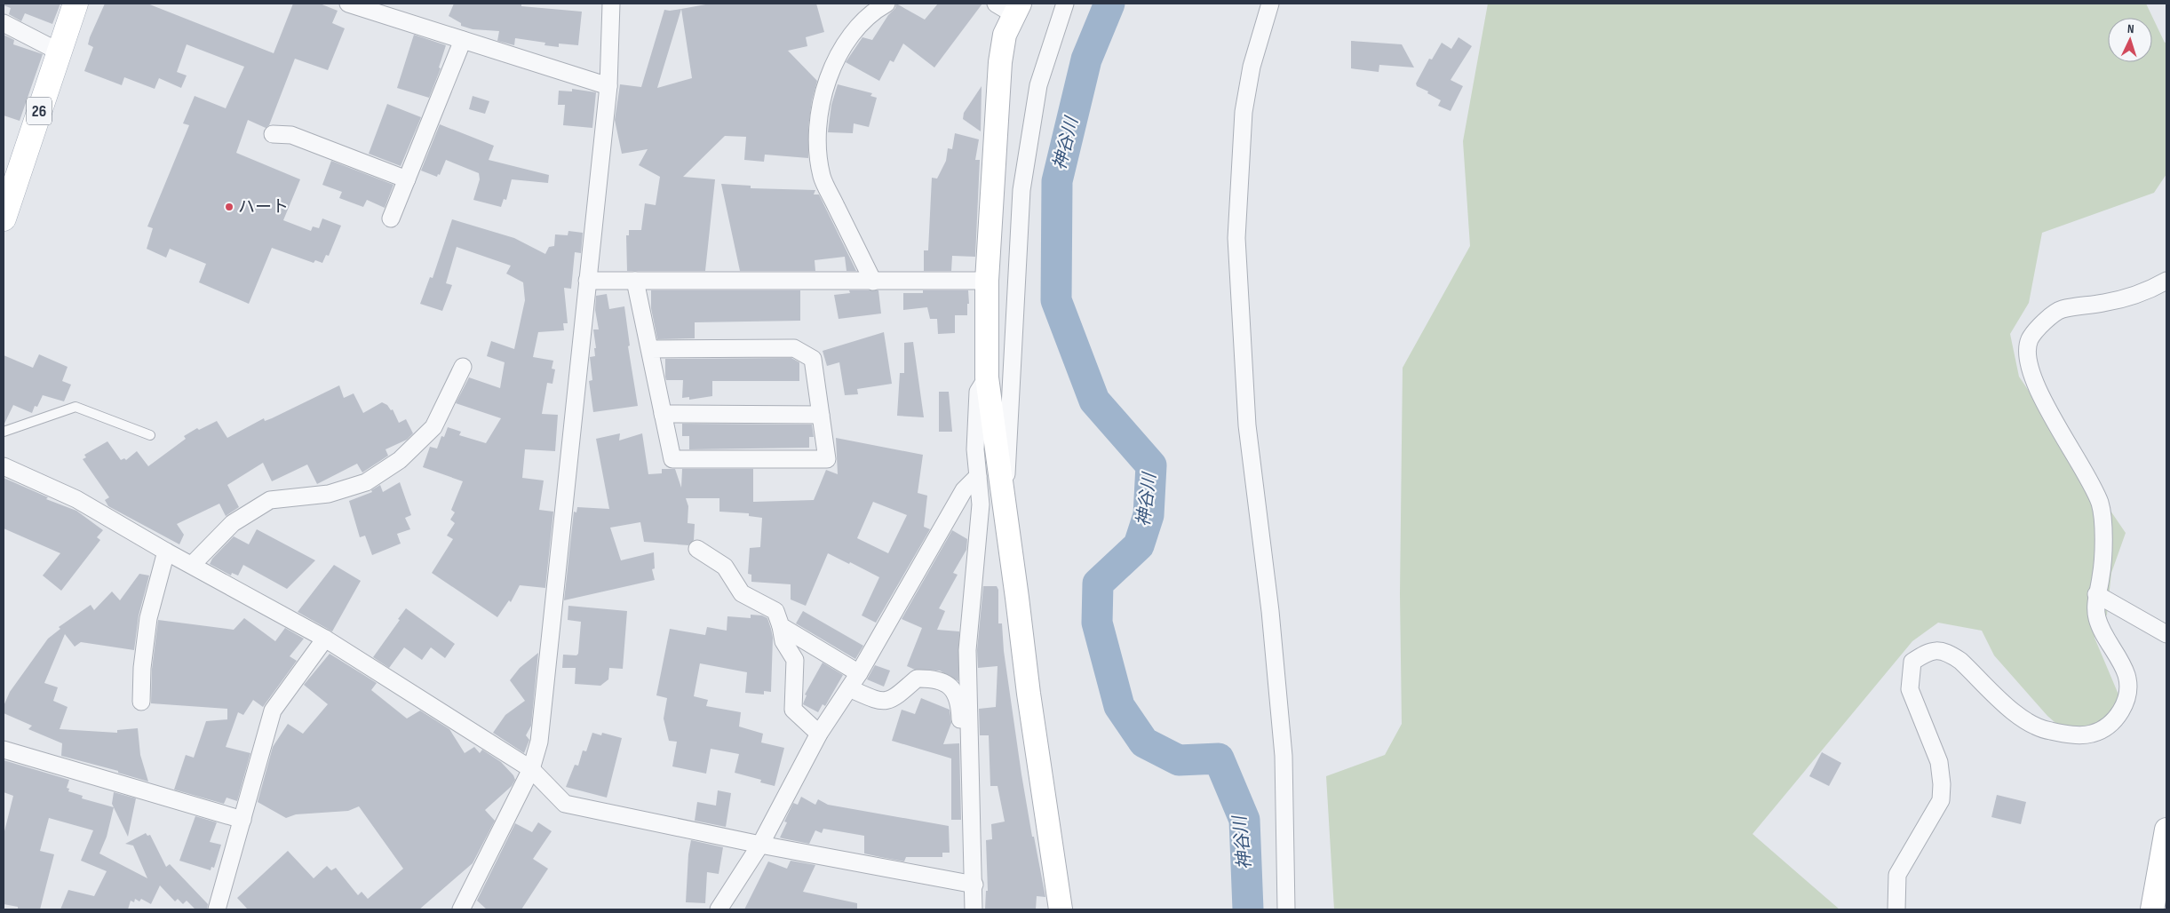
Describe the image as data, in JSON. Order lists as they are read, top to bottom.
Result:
{
  "streets": {
    "main road": ["26"]
  },
  "water": ["神谷川"],
  "places": ["ハート"],
  "north": "top"
}
